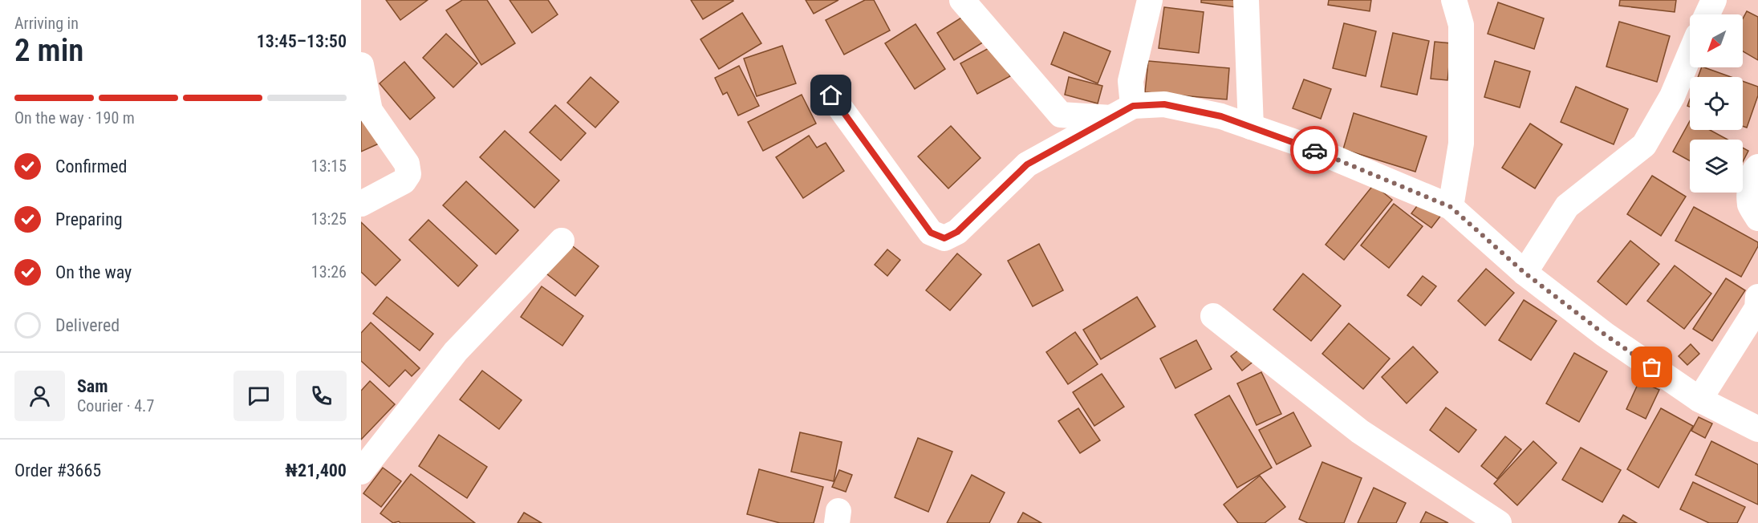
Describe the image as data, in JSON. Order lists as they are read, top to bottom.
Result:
{
  "north": "bottom left",
  "page": {
    "heading": ["2 min", "Arriving in", "13:45–13:50"],
    "panel": [
      "Sam",
      "Courier · 4.7",
      "Order #3665",
      "₦21,400"
    ],
    "bar": "On the way · 190 m",
    "list": [
      ["Confirmed", "13:15"],
      ["Preparing", "13:25"],
      ["On the way", "13:26"],
      "Delivered"
    ]
  }
}
